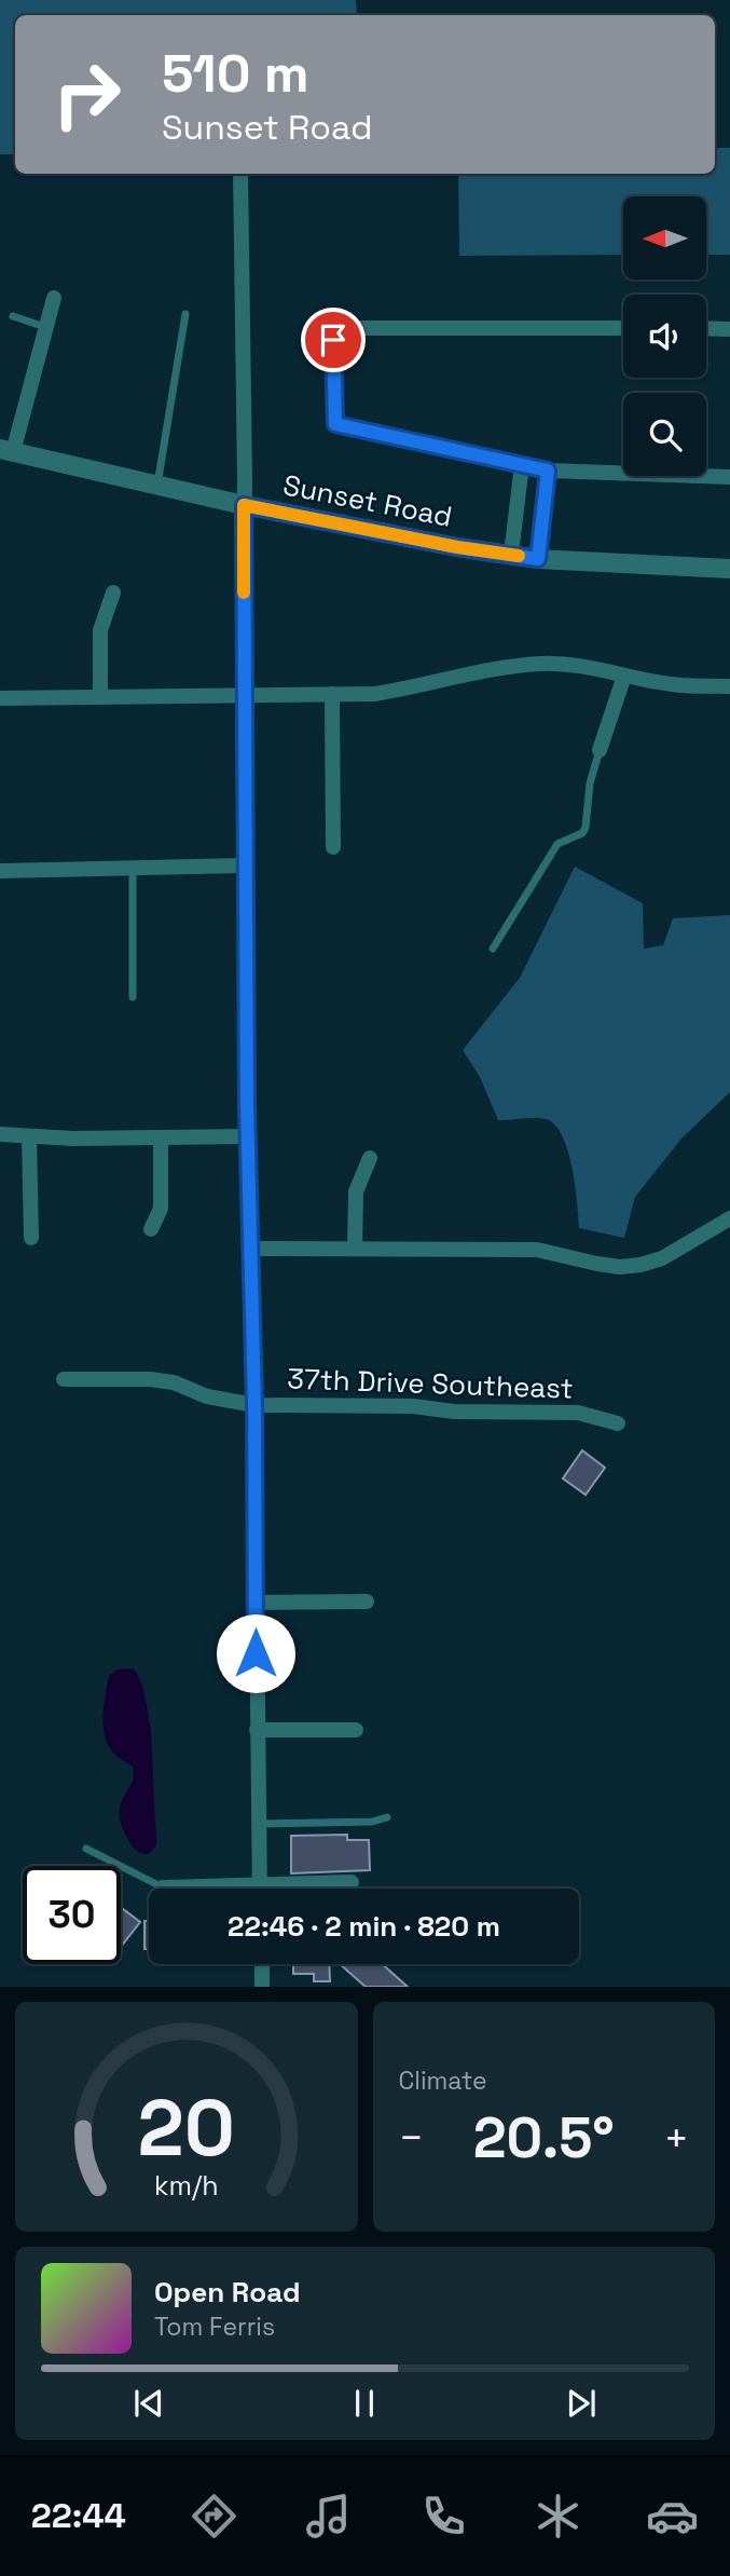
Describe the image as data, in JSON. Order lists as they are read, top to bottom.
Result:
{
  "streets": {
    "street": ["Sunset Road", "37th Drive Southeast"]
  },
  "north": "left",
  "page": {
    "turn": ["510 m", "Sunset Road"],
    "limit": "30",
    "trip": "22:46 · 2 min · 820 m",
    "tile": "Climate",
    "heat": ["−", "20.5°", "+"],
    "song": ["Open Road", "Tom Ferris"],
    "tabs": "22:44",
    "gauge": ["20", "km/h"]
  }
}
